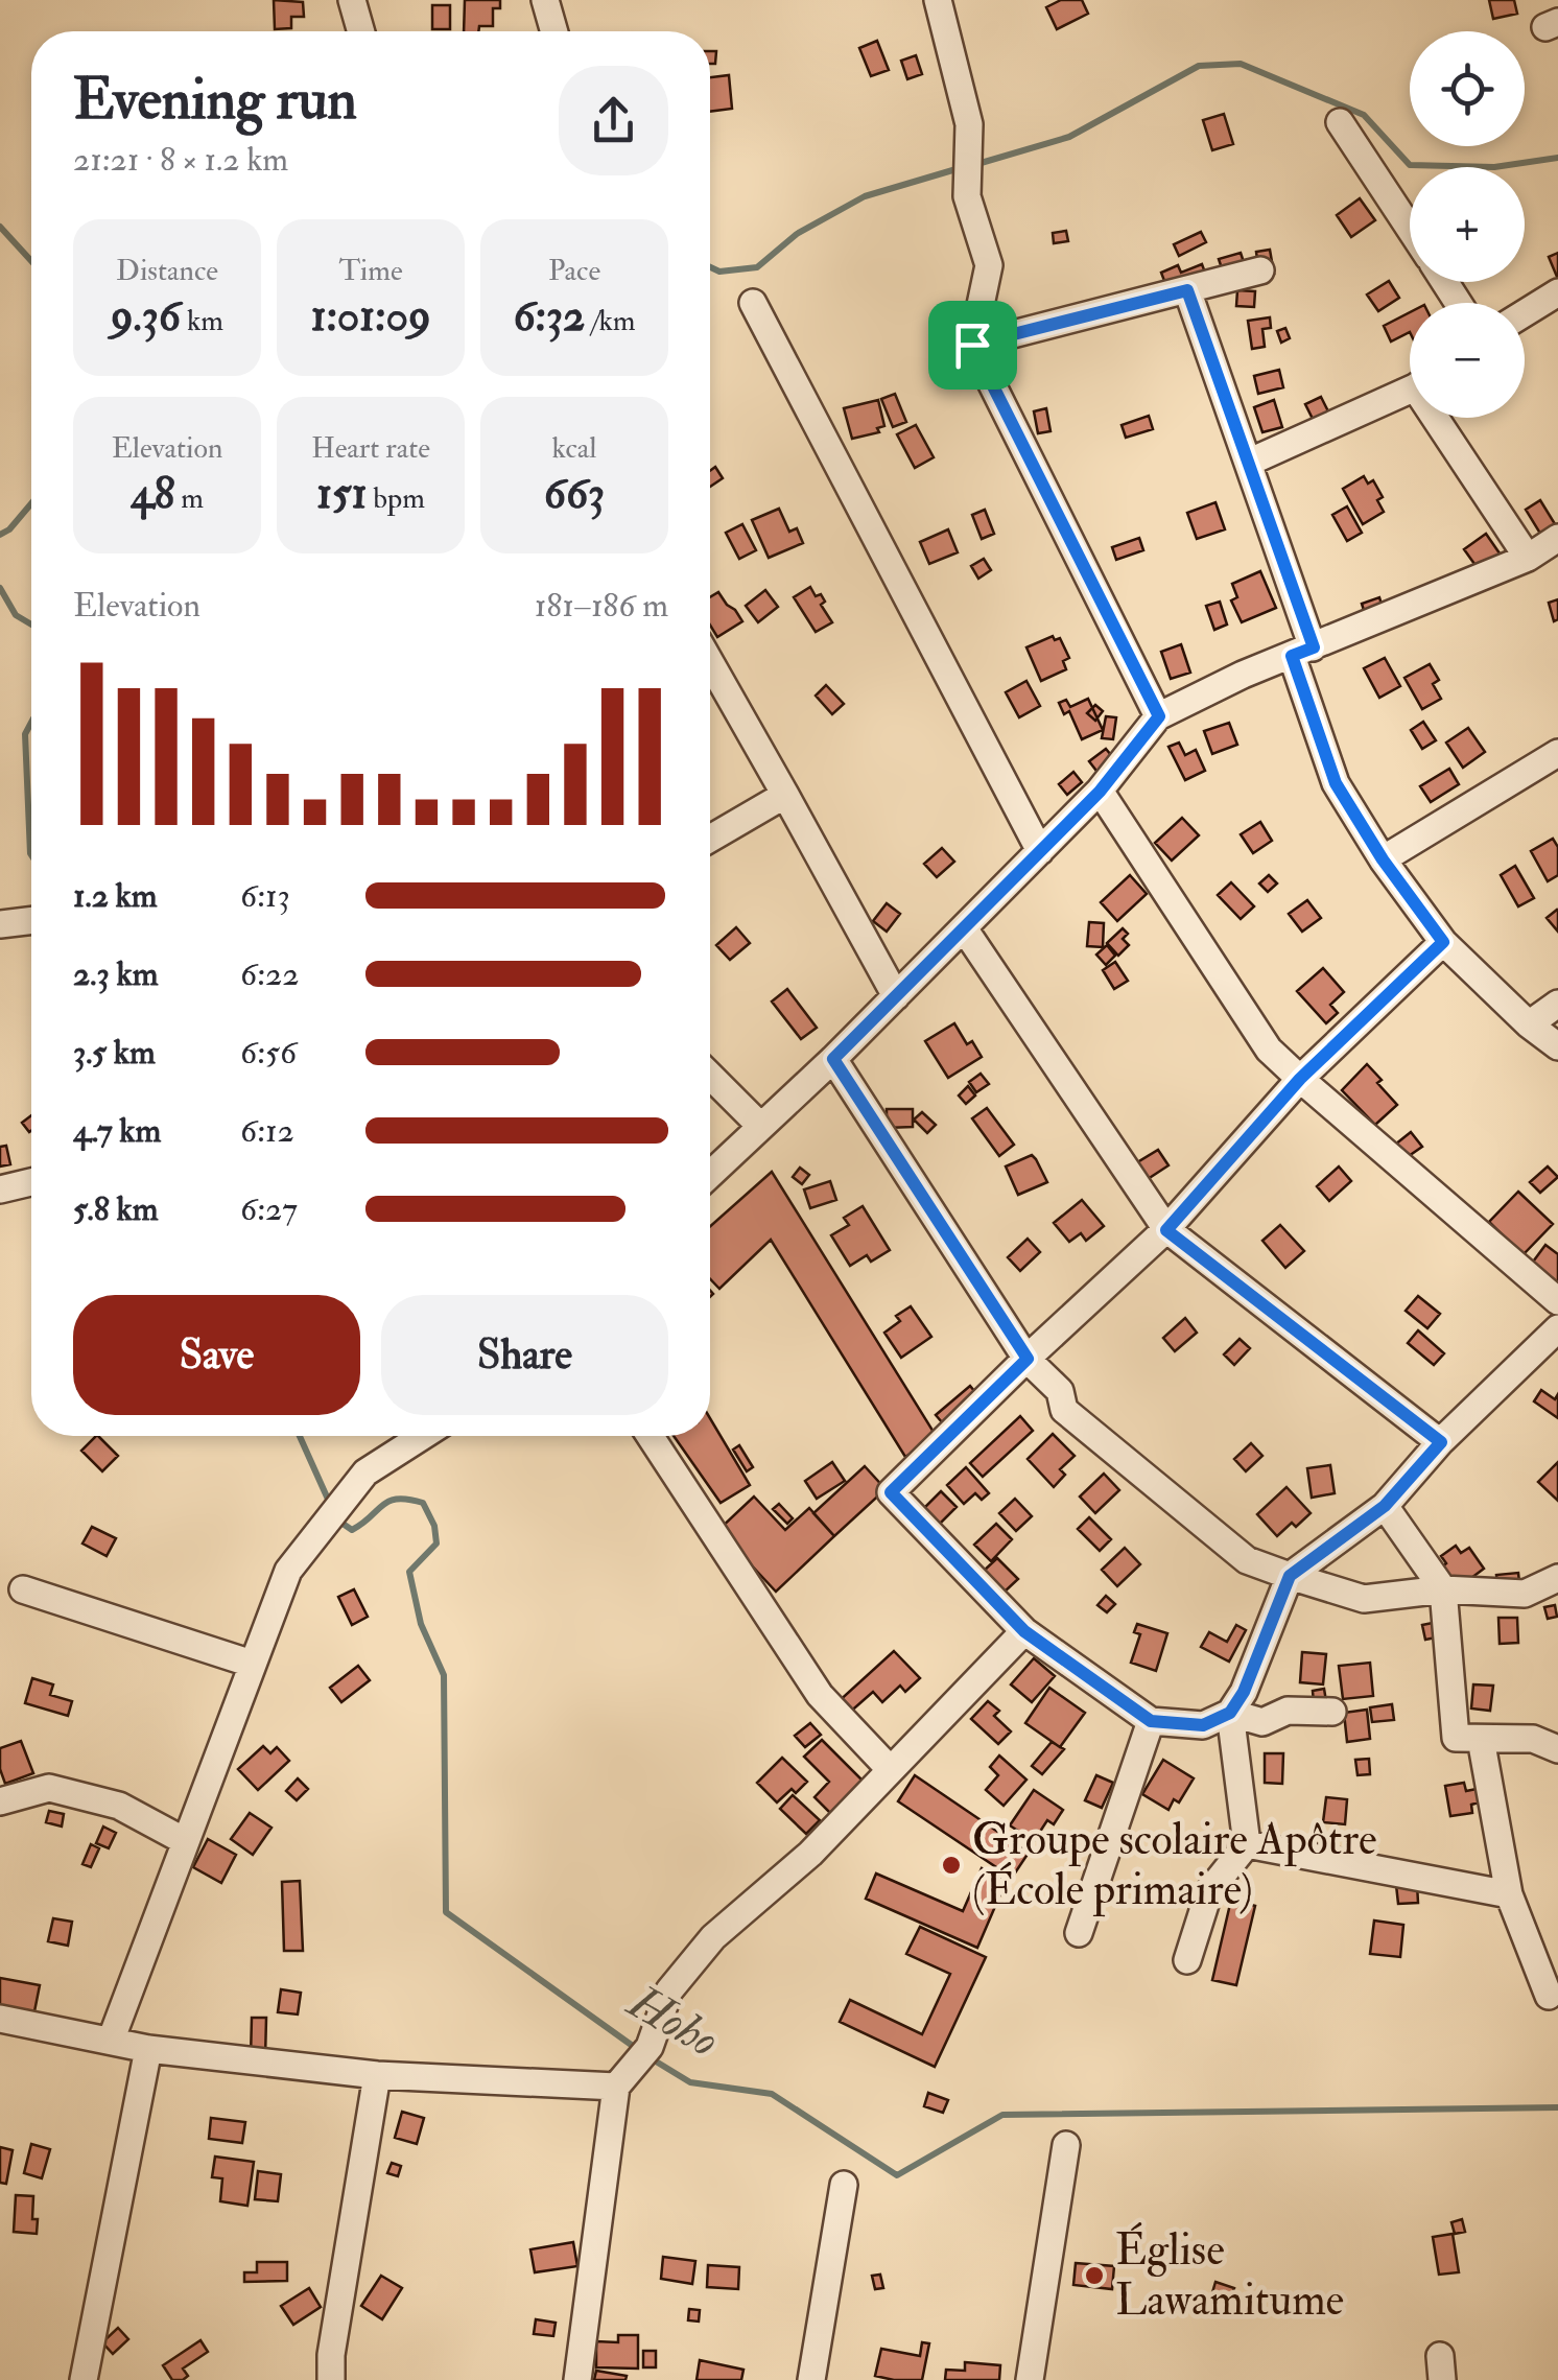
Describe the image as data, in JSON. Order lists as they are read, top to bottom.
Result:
{
  "water": ["Hoho"],
  "places": ["Groupe scolaire Apôtre (École primaire)", "Église Lawamitume"],
  "page": {
    "map_buttons": ["+", "−"],
    "heading": ["Evening run", "21:21 · 8 × 1.2 km"],
    "stats": [
      ["Distance", "9.36 km"],
      ["Time", "1:01:09"],
      ["Pace", "6:32 /km"],
      ["Elevation", "48 m"],
      ["Heart rate", "151 bpm"],
      ["kcal", "663"]
    ],
    "chart": ["Elevation", "181–186 m"],
    "list": [
      {
        "name": "1.2 km",
        "note": "6:13"
      },
      {
        "name": "2.3 km",
        "note": "6:22"
      },
      {
        "name": "3.5 km",
        "note": "6:56"
      },
      {
        "name": "4.7 km",
        "note": "6:12"
      },
      {
        "name": "5.8 km",
        "note": "6:27"
      }
    ],
    "buttons": ["Save", "Share"]
  }
}
